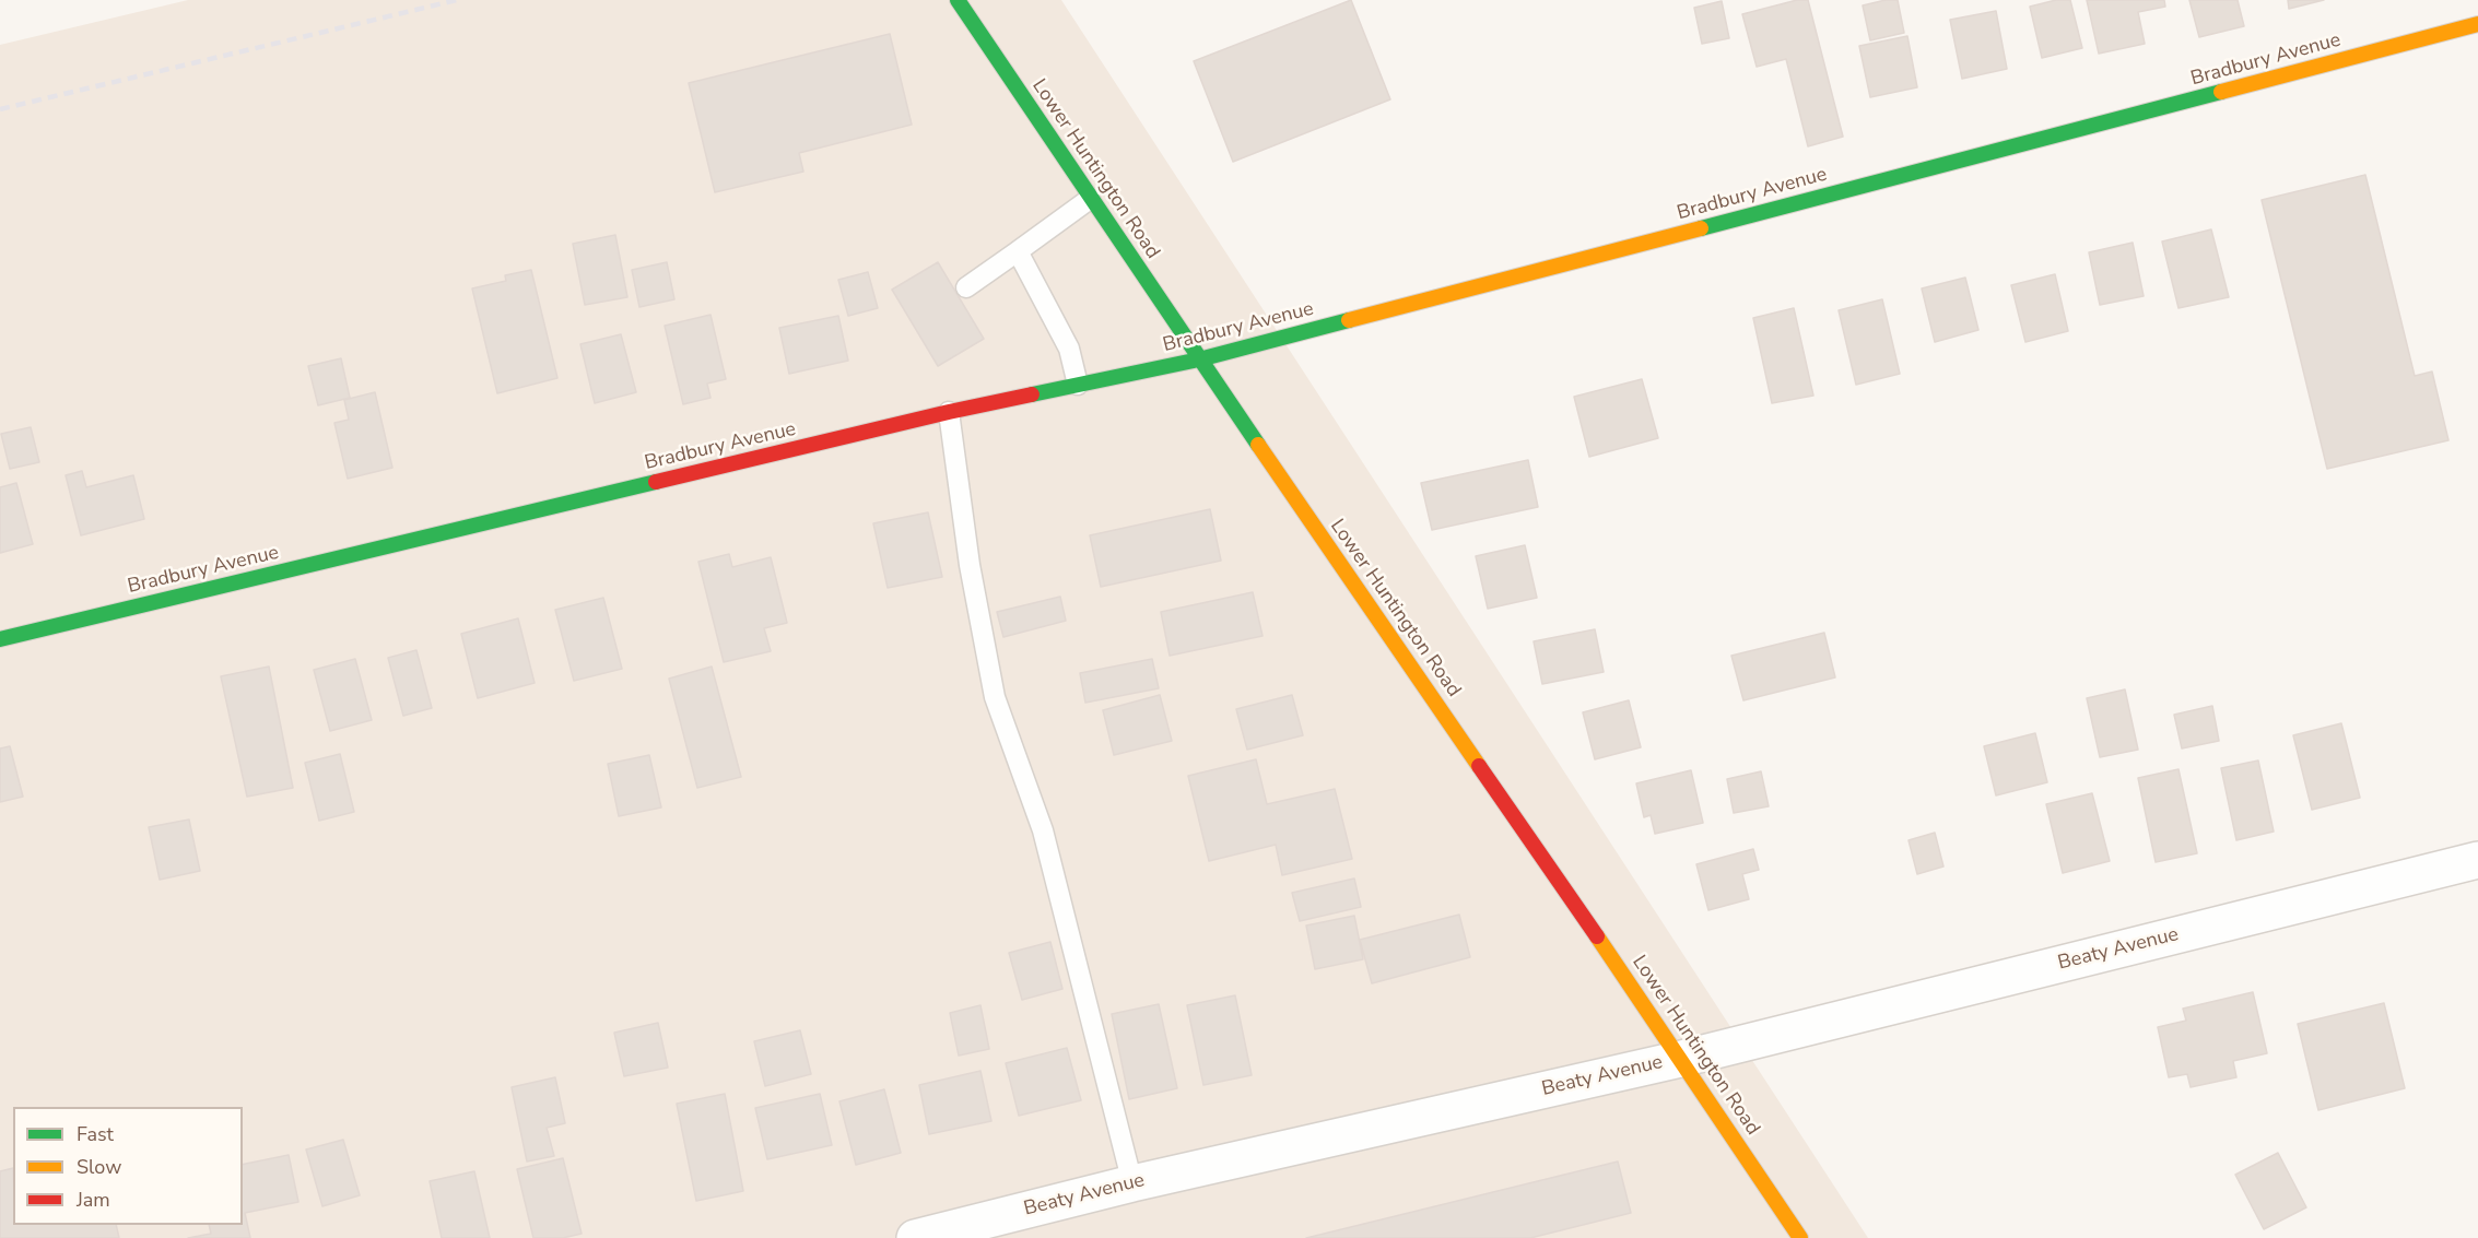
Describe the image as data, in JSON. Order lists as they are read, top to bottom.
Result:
{
  "streets": {
    "street": ["Bradbury Avenue", "Lower Huntington Road", "Beaty Avenue"]
  },
  "crossings": [
    ["Bradbury Avenue", "Lower Huntington Road"],
    ["Lower Huntington Road", "Beaty Avenue"]
  ],
  "legend": ["Fast", "Slow", "Jam"]
}
